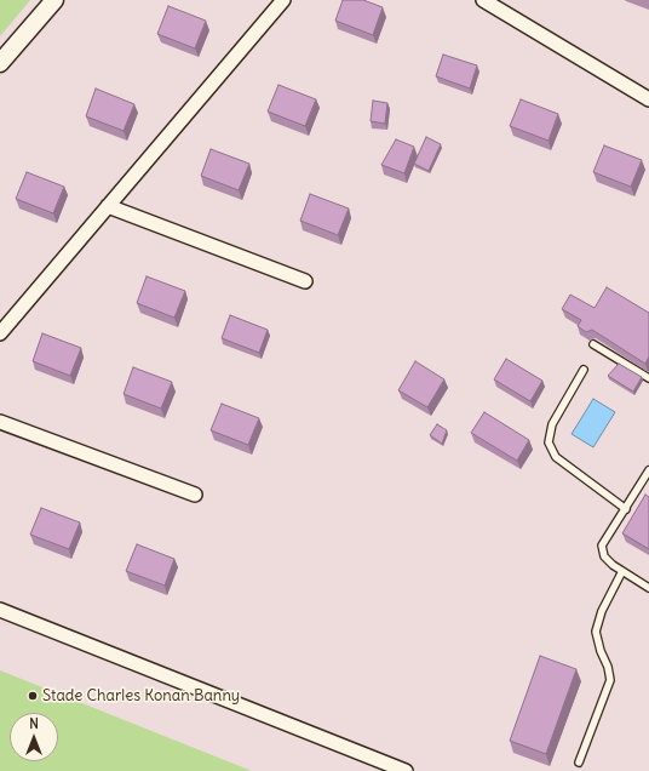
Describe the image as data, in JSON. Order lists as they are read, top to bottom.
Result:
{
  "places": ["Stade Charles Konan Banny"],
  "north": "top"
}
